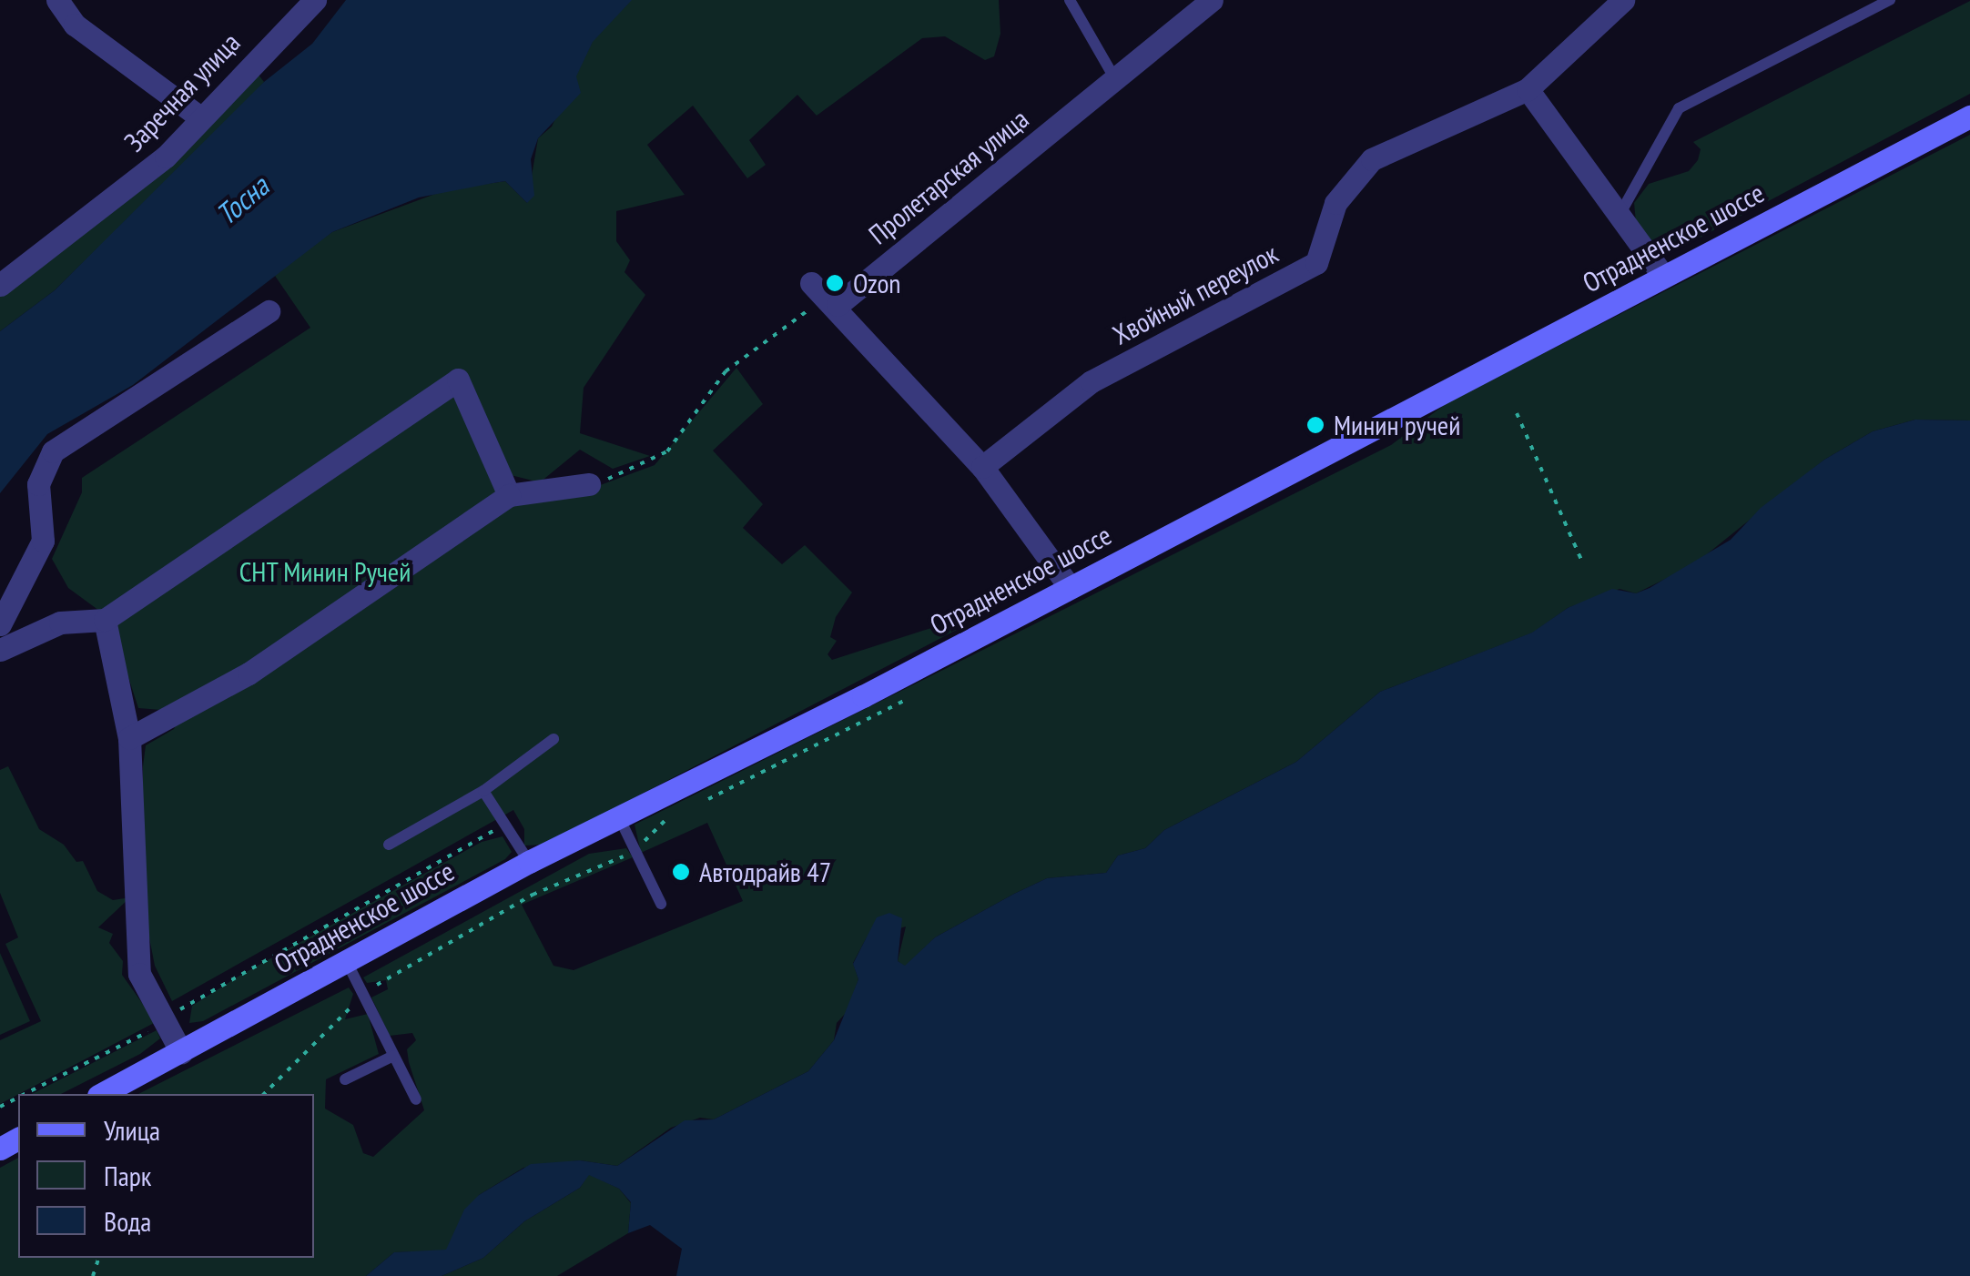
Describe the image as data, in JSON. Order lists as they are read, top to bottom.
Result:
{
  "streets": {
    "main road": ["Отрадненское шоссе"],
    "street": ["Заречная улица", "Пролетарская улица", "Хвойный переулок"]
  },
  "water": ["Тосна"],
  "parks": ["СНТ Минин Ручей"],
  "places": ["Ozon", "Минин ручей", "Автодрайв 47"],
  "legend": ["Улица", "Парк", "Вода"]
}
